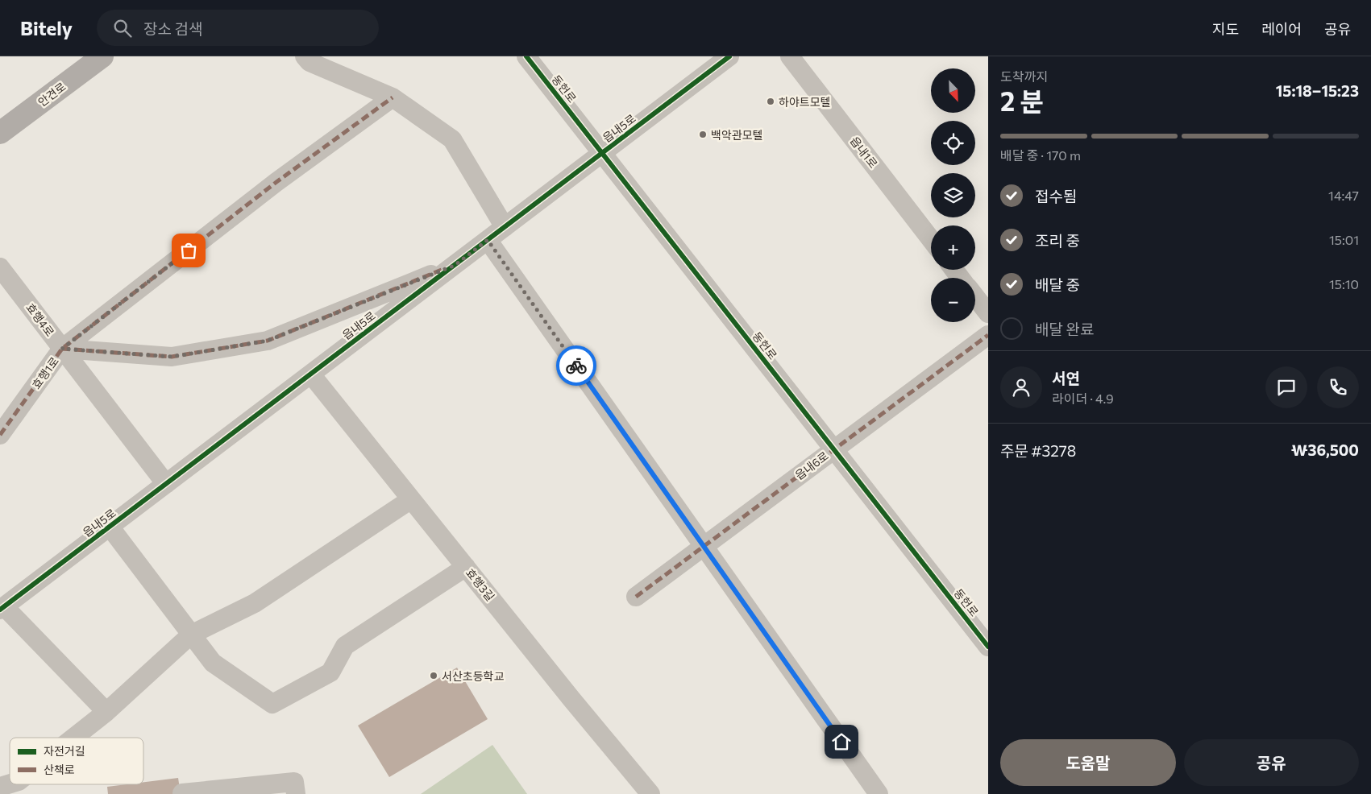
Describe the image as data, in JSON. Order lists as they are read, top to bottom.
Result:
{
  "streets": {
    "main road": ["안견로"],
    "street": [
      "동헌로",
      "읍내5로",
      "읍내1로",
      "효행4로",
      "효행1로",
      "읍내6로",
      "효행3길"
    ]
  },
  "crossings": [
    ["동헌로", "읍내5로"],
    ["동헌로", "읍내6로"],
    ["읍내5로", "효행4로"],
    ["읍내5로", "효행1로"],
    ["읍내5로", "효행3길"],
    ["효행4로", "효행1로"]
  ],
  "places": ["하야트모텔", "백악관모텔", "서산초등학교"],
  "legend": ["자전거길", "산책로"],
  "north": "bottom right",
  "page": {
    "header": "Bitely",
    "search": "장소 검색",
    "nav": ["지도", "레이어", "공유"],
    "heading": ["2 분", "도착까지", "15:18–15:23"],
    "panel": [
      "서연",
      "라이더 · 4.9",
      "주문 #3278",
      "₩36,500"
    ],
    "map_buttons": ["+", "−"],
    "bar": "배달 중 · 170 m",
    "list": [
      ["접수됨", "14:47"],
      ["조리 중", "15:01"],
      ["배달 중", "15:10"],
      "배달 완료"
    ],
    "buttons": ["도움말", "공유"]
  }
}
